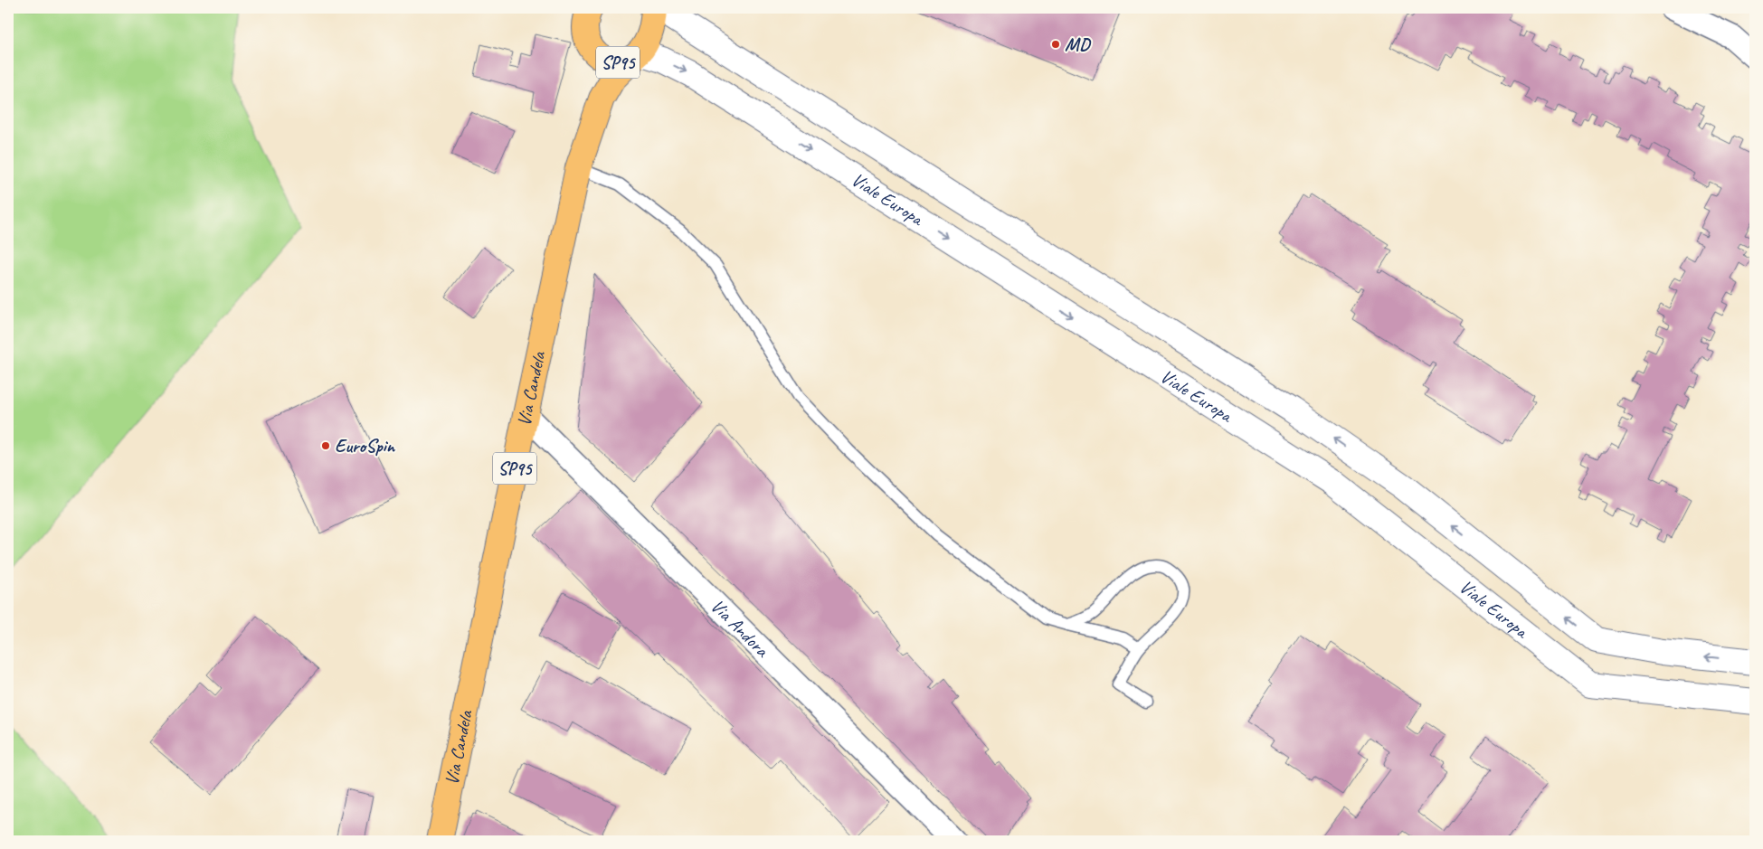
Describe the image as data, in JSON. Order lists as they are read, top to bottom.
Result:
{
  "streets": {
    "main road": ["SP95", "Via Candela"],
    "street": ["Viale Europa", "Via Andora"]
  },
  "crossings": [
    ["SP95", "Viale Europa"],
    ["SP95", "Via Candela"],
    ["Viale Europa", "Via Candela"],
    ["Via Candela", "Via Andora"]
  ],
  "places": ["MD", "EuroSpin"]
}
